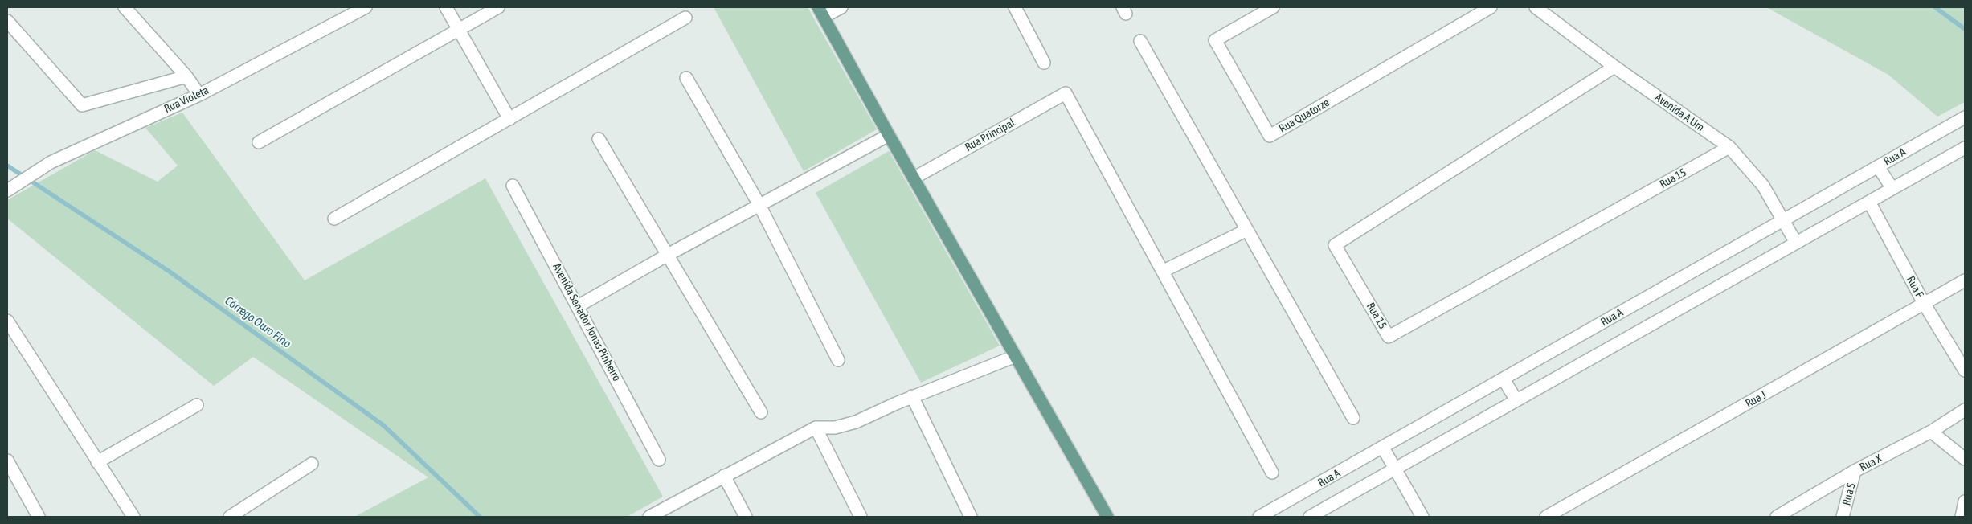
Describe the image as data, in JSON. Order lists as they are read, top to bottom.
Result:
{
  "streets": {
    "street": [
      "Rua Violeta",
      "Avenida A Um",
      "Rua Quatorze",
      "Rua Principal",
      "Rua A",
      "Rua 15",
      "Rua F",
      "Avenida Senador Jonas Pinheiro",
      "Rua J",
      "Rua X",
      "Rua S"
    ]
  },
  "crossings": [
    ["Avenida A Um", "Rua A"],
    ["Avenida A Um", "Rua 15"],
    ["Rua F", "Rua J"],
    ["Rua X", "Rua S"]
  ],
  "water": ["Córrego Ouro Fino"]
}
